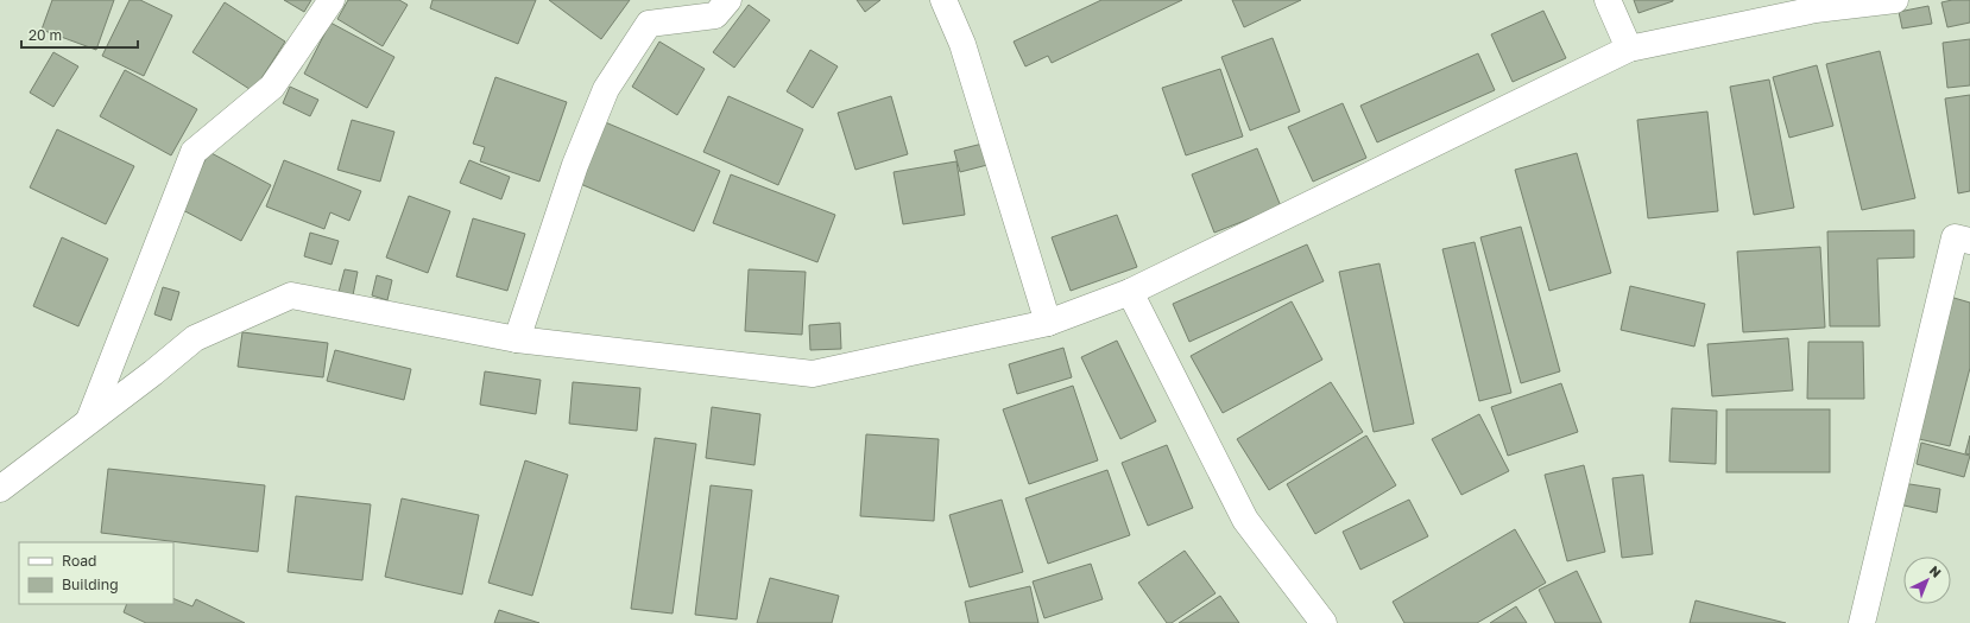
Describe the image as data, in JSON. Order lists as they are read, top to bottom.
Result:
{
  "legend": ["Road", "Building"],
  "scale_bar": "20 m",
  "north": "top right"
}
